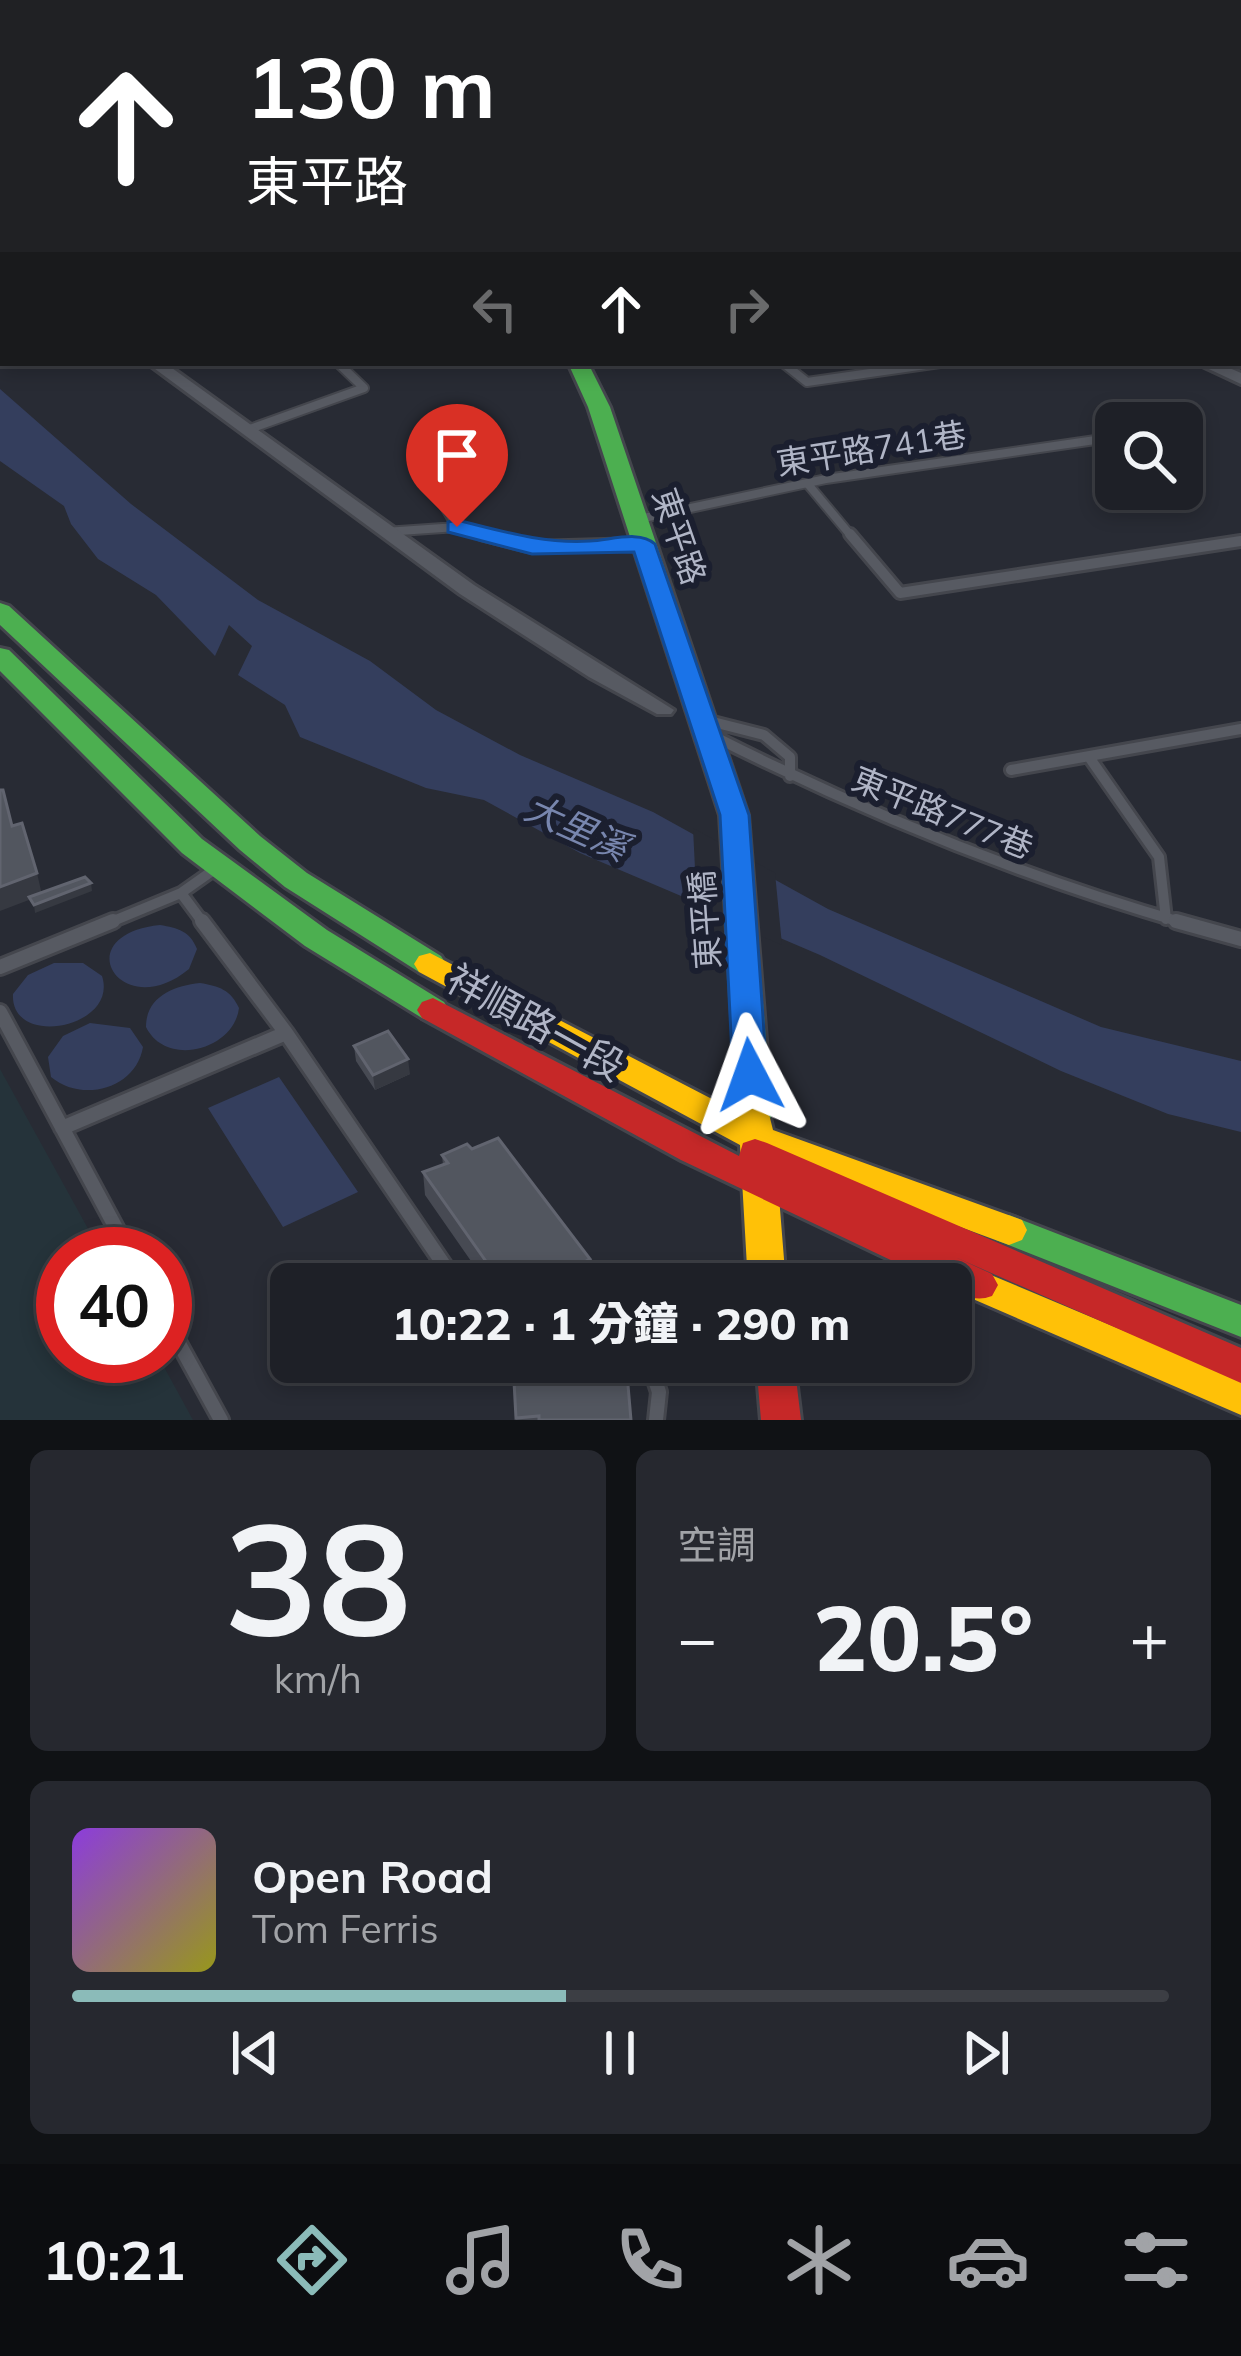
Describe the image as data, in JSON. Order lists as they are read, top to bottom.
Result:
{
  "streets": {
    "main road": ["東平路", "東平橋", "祥順路一段"],
    "lane": ["東平路741巷", "東平路777巷"]
  },
  "crossings": [
    ["東平路741巷", "東平路"],
    ["東平路", "東平路777巷"],
    ["東平路", "東平橋"],
    ["東平路777巷", "東平橋"],
    ["東平橋", "祥順路一段"]
  ],
  "water": ["大里溪"],
  "page": {
    "turn": ["130 m", "東平路"],
    "limit": "40",
    "trip": "10:22 · 1 分鐘 · 290 m",
    "tile": [
      ["38", "km/h"],
      "空調"
    ],
    "heat": ["−", "20.5°", "+"],
    "song": ["Open Road", "Tom Ferris"],
    "tabs": "10:21"
  }
}
